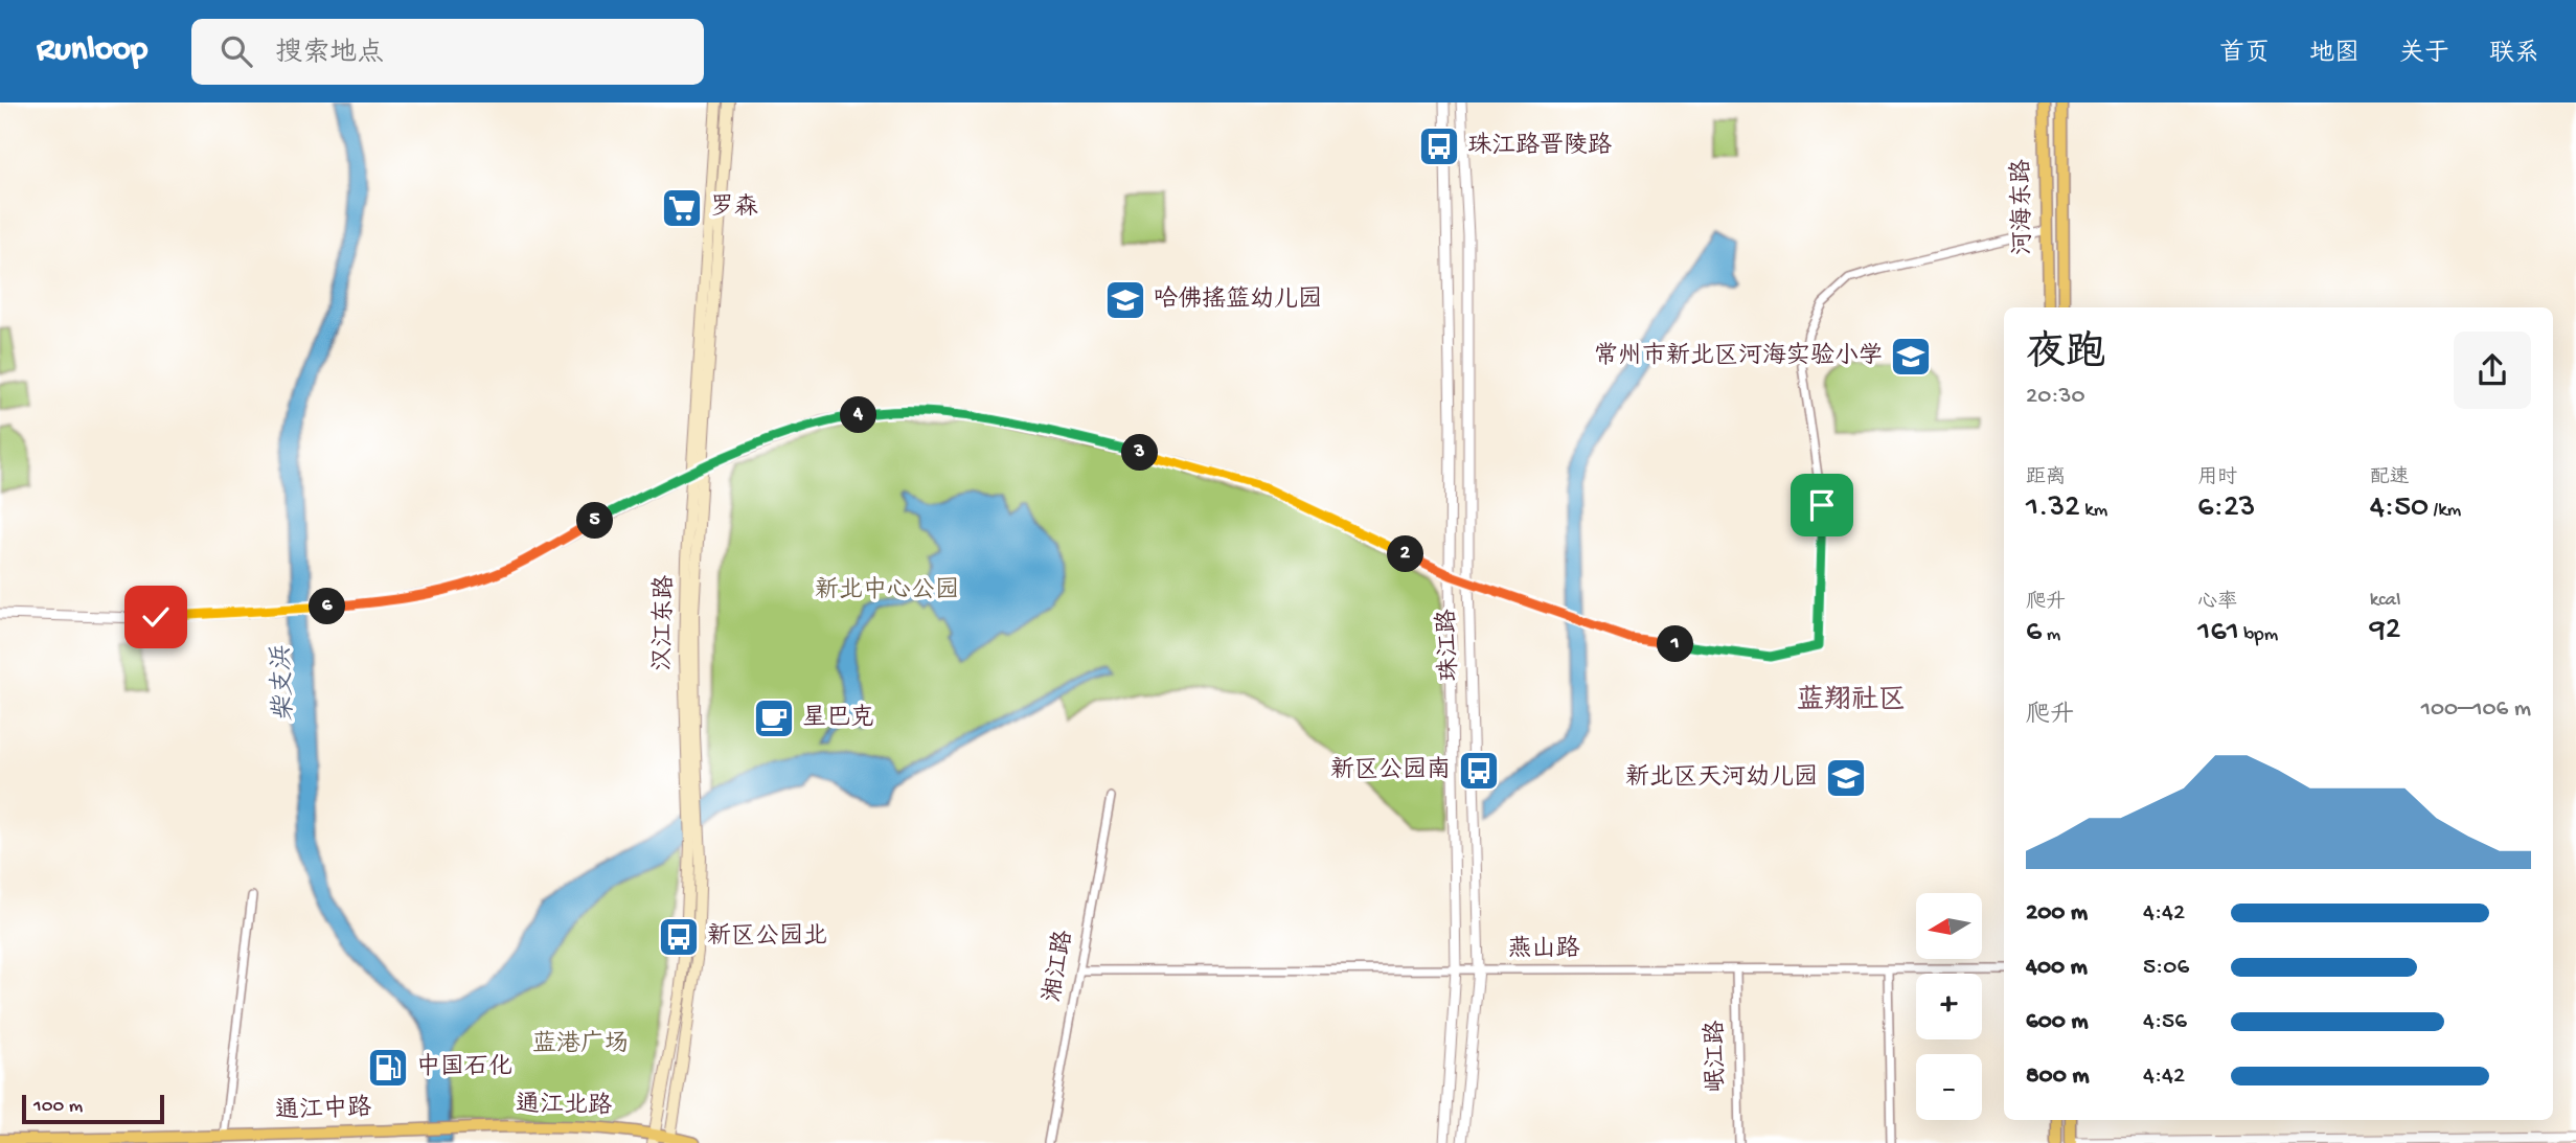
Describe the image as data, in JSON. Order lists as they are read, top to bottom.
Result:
{
  "streets": {
    "main road": [
      "河海东路",
      "汉江东路",
      "通江北路",
      "通江中路"
    ],
    "street": [
      "珠江路",
      "燕山路",
      "湘江路",
      "岷江路"
    ]
  },
  "crossings": [
    ["汉江东路", "通江北路"],
    ["珠江路", "燕山路"],
    ["燕山路", "湘江路"],
    ["燕山路", "岷江路"],
    ["通江北路", "通江中路"]
  ],
  "districts": ["蓝翔社区"],
  "water": ["柴支浜"],
  "parks": ["新北中心公园", "蓝港广场"],
  "places": {
    "bus stop": ["珠江路晋陵路", "新区公园南", "新区公园北"],
    "supermarket": ["罗森"],
    "school or university": ["哈佛摇篮幼儿园", "常州市新北区河海实验小学", "新北区天河幼儿园"],
    "cafe": ["星巴克"],
    "fuel station": ["中国石化"]
  },
  "scale_bar": "100 m",
  "north": "left",
  "page": {
    "header": "Runloop",
    "search": "搜索地点",
    "nav": [
      "首页",
      "地图",
      "关于",
      "联系"
    ],
    "heading": ["夜跑", "20:30"],
    "pins": [
      "4",
      "3",
      "5",
      "2",
      "6",
      "1"
    ],
    "stats": [
      ["距离", "1.32 km"],
      ["用时", "6:23"],
      ["配速", "4:50 /km"],
      ["爬升", "6 m"],
      ["心率", "161 bpm"],
      ["kcal", "92"]
    ],
    "chart": ["爬升", "100–106 m"],
    "list": [
      {
        "name": "200 m",
        "note": "4:42"
      },
      {
        "name": "400 m",
        "note": "5:06"
      },
      {
        "name": "600 m",
        "note": "4:56"
      },
      {
        "name": "800 m",
        "note": "4:42"
      }
    ],
    "map_buttons": ["+", "−"],
    "scale": "100 m"
  }
}
